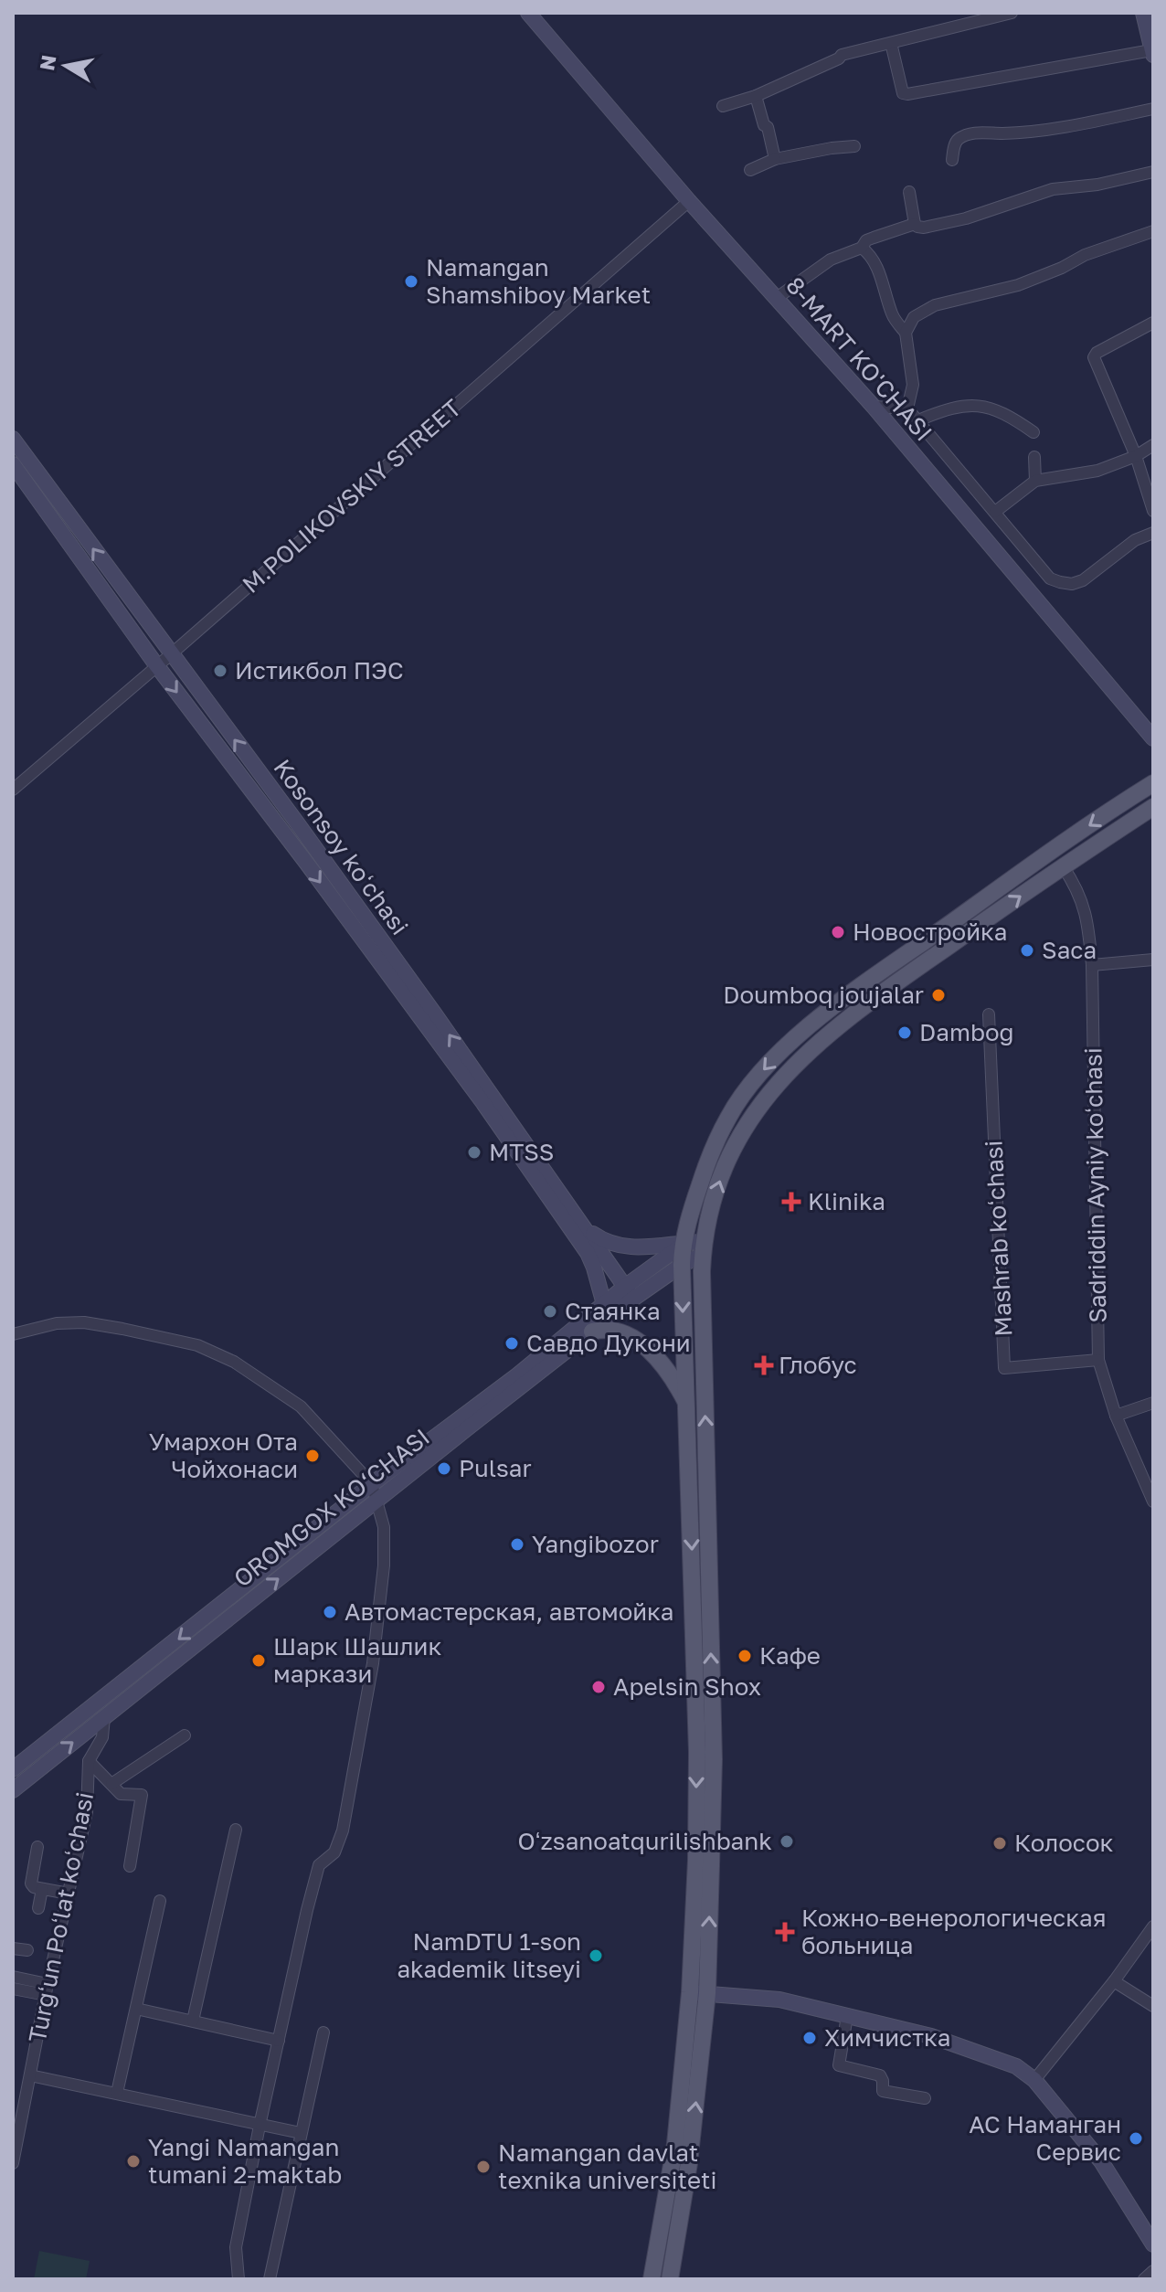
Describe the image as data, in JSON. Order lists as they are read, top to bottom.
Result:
{
  "streets": {
    "street": [
      "8-MART KO'CHASI",
      "M.POLIKOVSKIY STREET",
      "Kosonsoy koʻchasi",
      "Sadriddin Ayniy koʻchasi",
      "Mashrab koʻchasi",
      "OROMGOX KO‘CHASI",
      "Turgʻun Poʻlat koʻchasi"
    ]
  },
  "crossings": [
    ["8-MART KO'CHASI", "M.POLIKOVSKIY STREET"],
    ["M.POLIKOVSKIY STREET", "Kosonsoy koʻchasi"],
    ["Kosonsoy koʻchasi", "OROMGOX KO‘CHASI"],
    ["Sadriddin Ayniy koʻchasi", "Mashrab koʻchasi"],
    ["OROMGOX KO‘CHASI", "Turgʻun Poʻlat koʻchasi"]
  ],
  "places": {
    "other": [
      "Namangan Shamshiboy Market",
      "Истикбол ПЭС",
      "Новостройка",
      "Saca",
      "Doumboq joujalar",
      "Dambog",
      "MTSS",
      "Стаянка",
      "Савдо Дукони",
      "Умархон Ота Чойхонаси",
      "Pulsar",
      "Yangibozor",
      "Автомастерская, автомойка",
      "Кафе",
      "Шарк Шашлик маркази",
      "Apelsin Shox",
      "Oʻzsanoatqurilishbank",
      "Колосок",
      "NamDTU 1-son akademik litseyi",
      "Химчистка",
      "АС Наманган Сервис",
      "Yangi Namangan tumani 2-maktab",
      "Namangan davlat texnika universiteti"
    ],
    "health": ["Klinika", "Глобус", "Кожно-венерологическая больница"]
  },
  "north": "left"
}
